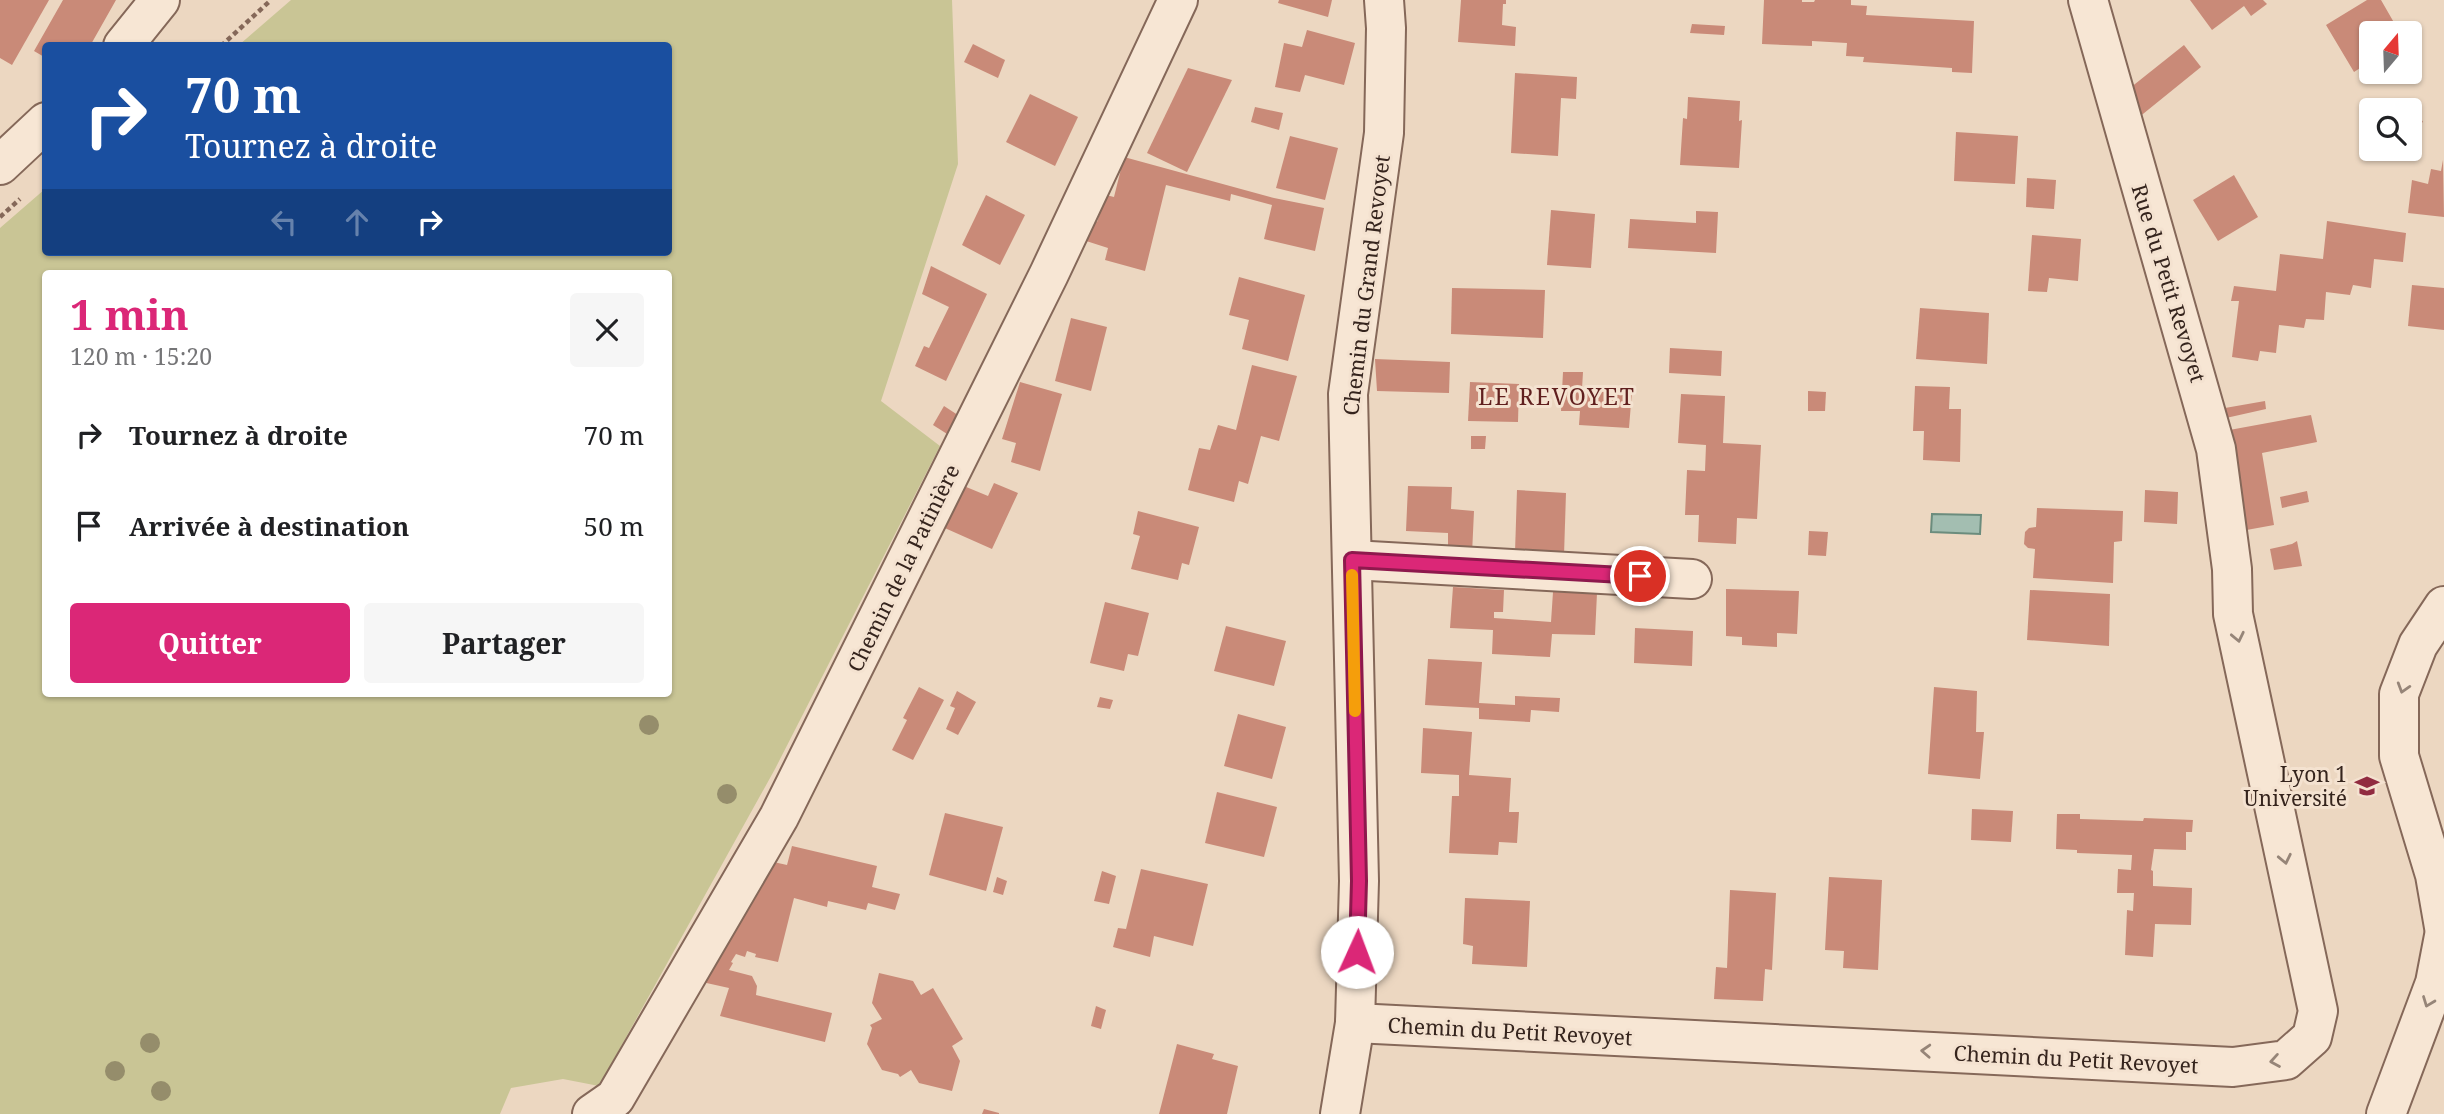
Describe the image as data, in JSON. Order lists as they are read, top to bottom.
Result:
{
  "streets": {
    "street": [
      "Rue du Petit Revoyet",
      "Chemin du Grand Revoyet",
      "Chemin de la Patinière",
      "Chemin du Petit Revoyet"
    ]
  },
  "crossings": [
    ["Rue du Petit Revoyet", "Chemin du Petit Revoyet"],
    ["Chemin du Grand Revoyet", "Chemin du Petit Revoyet"]
  ],
  "districts": ["LE REVOYET"],
  "places": {
    "school or university": ["Lyon 1 Université"]
  },
  "north": "top",
  "page": {
    "turn": ["70 m", "Tournez à droite"],
    "heading": ["1 min", "120 m · 15:20"],
    "list": [
      {
        "name": "Tournez à droite",
        "value": "70 m"
      },
      {
        "name": "Arrivée à destination",
        "value": "50 m"
      }
    ],
    "buttons": ["Quitter", "Partager"]
  }
}
